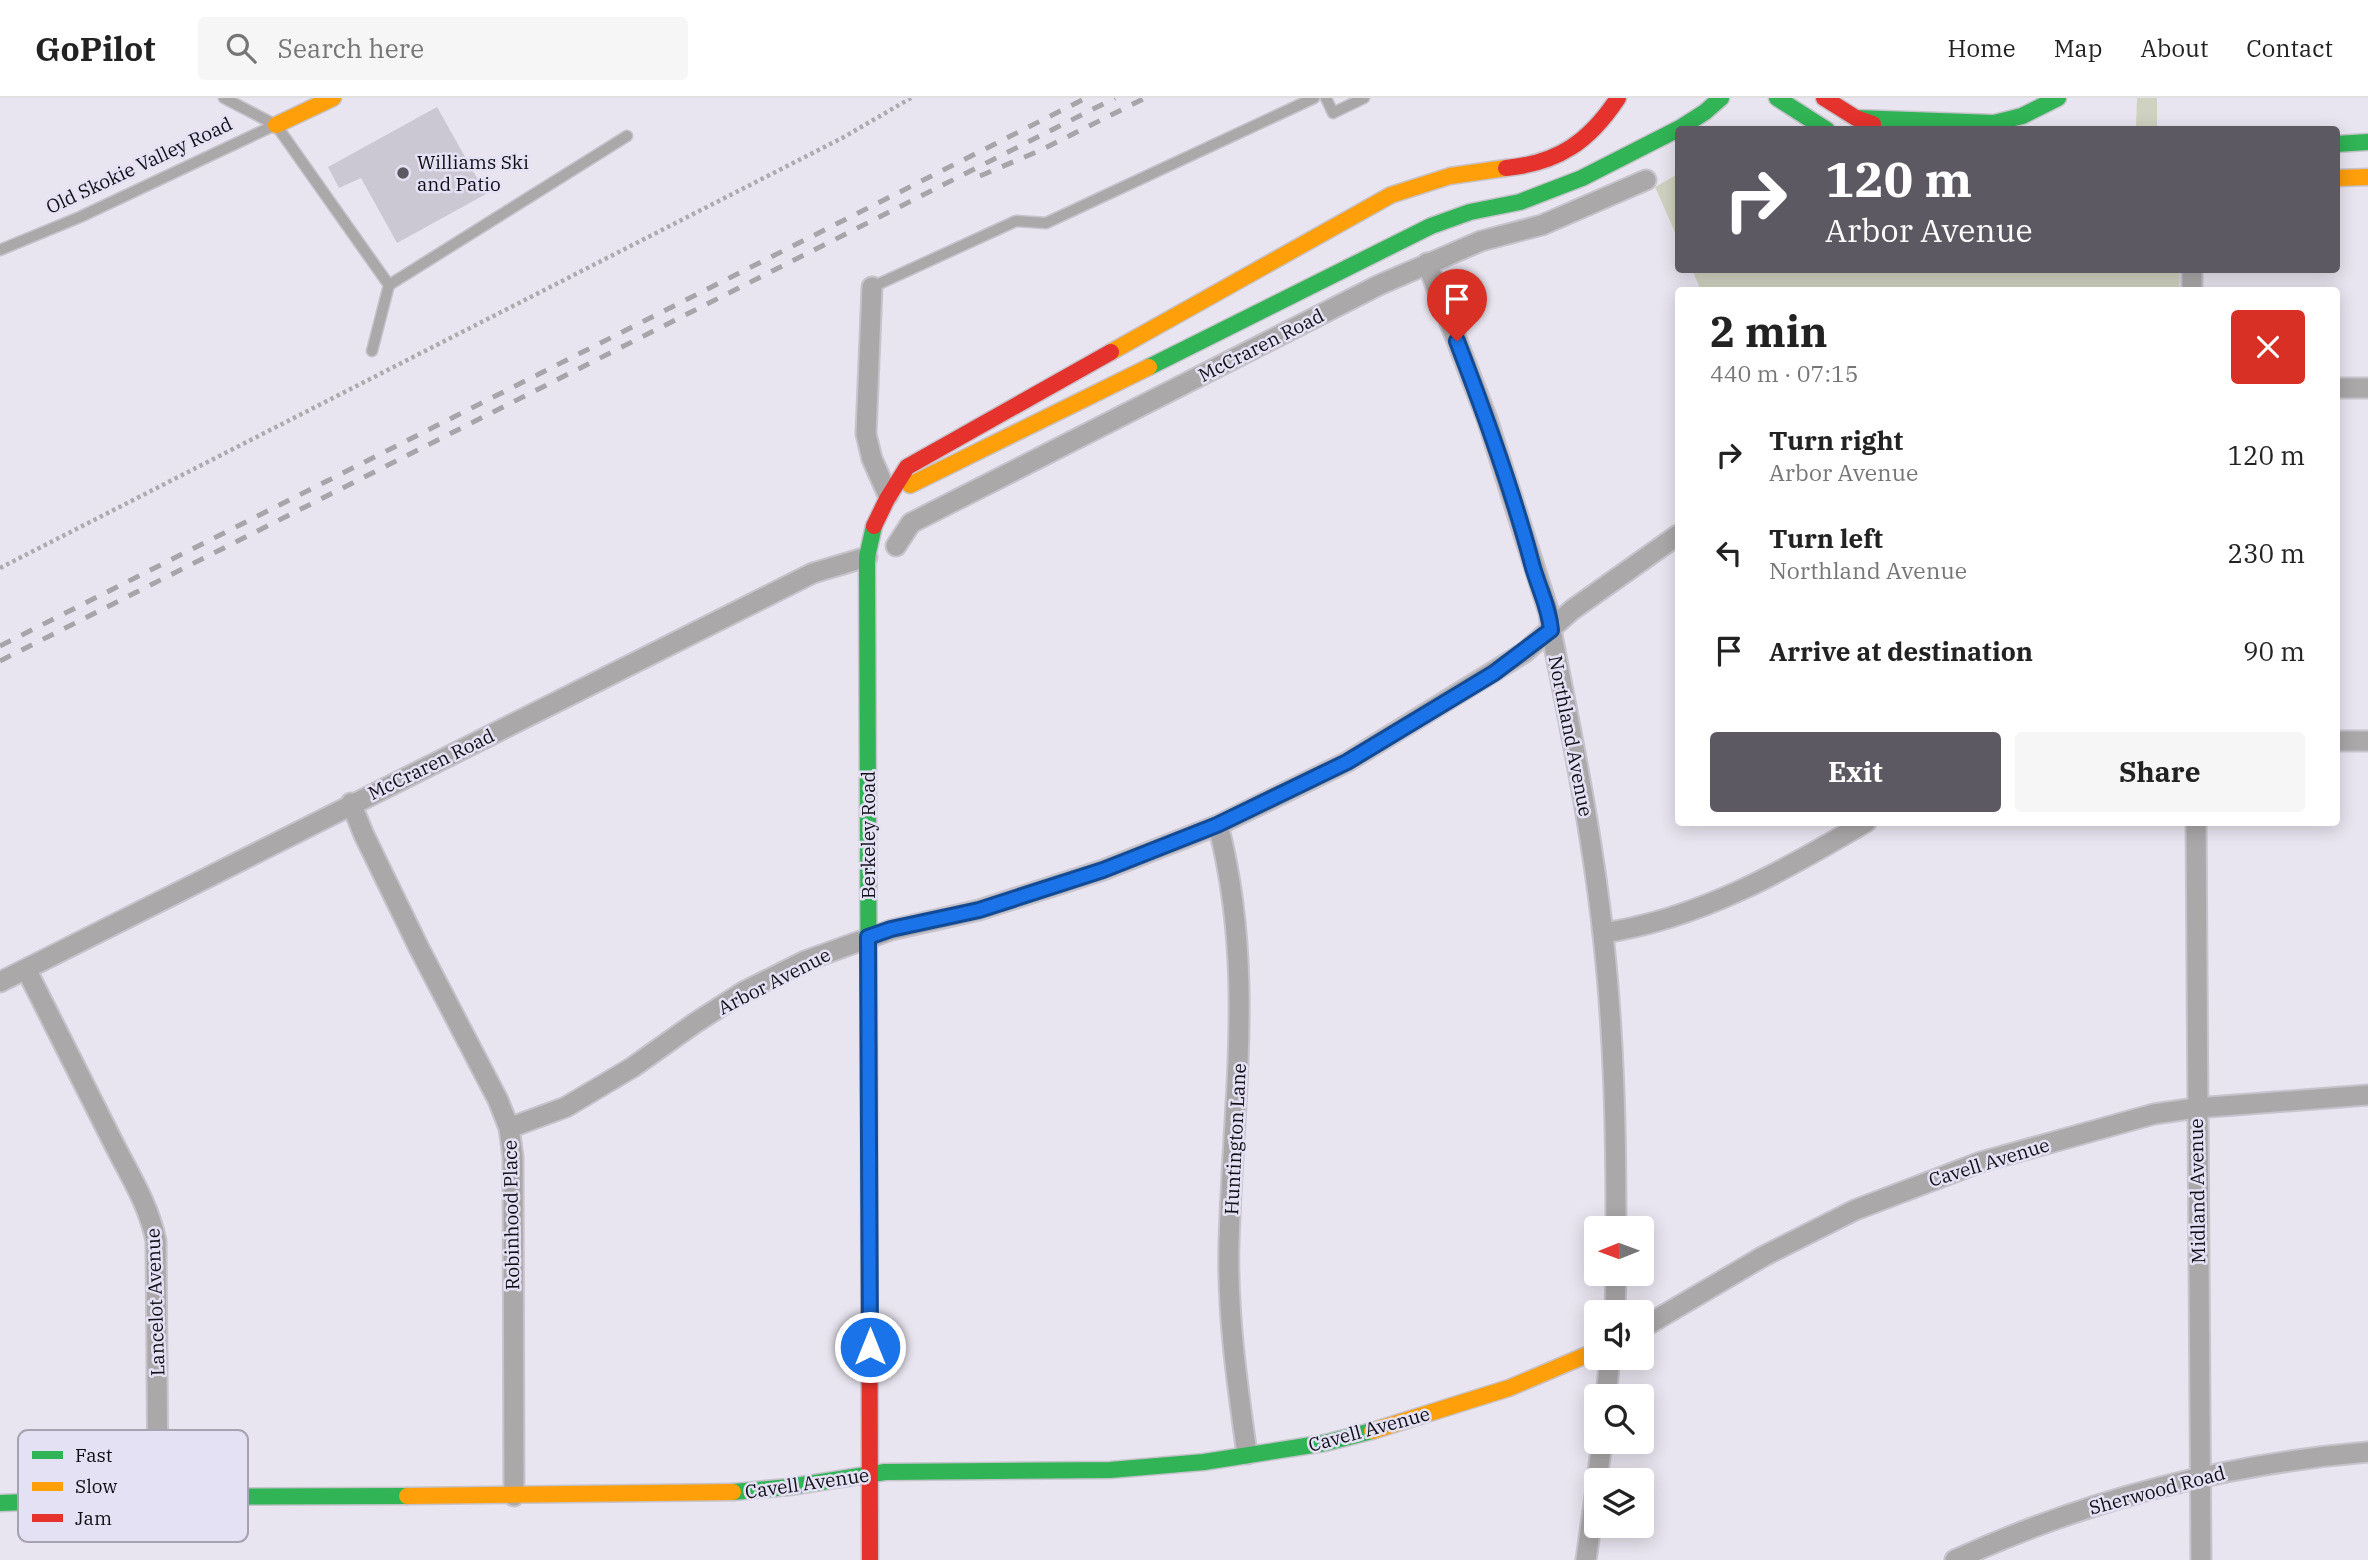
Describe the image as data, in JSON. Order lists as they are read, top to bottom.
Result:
{
  "streets": {
    "street": [
      "Old Skokie Valley Road",
      "McCraren Road",
      "Northland Avenue",
      "Berkeley Road",
      "Arbor Avenue",
      "Huntington Lane",
      "Cavell Avenue",
      "Midland Avenue",
      "Robinhood Place",
      "Lancelot Avenue",
      "Sherwood Road"
    ]
  },
  "crossings": [
    ["McCraren Road", "Northland Avenue"],
    ["McCraren Road", "Berkeley Road"],
    ["McCraren Road", "Robinhood Place"],
    ["McCraren Road", "Lancelot Avenue"],
    ["Northland Avenue", "Arbor Avenue"],
    ["Berkeley Road", "Arbor Avenue"],
    ["Berkeley Road", "Cavell Avenue"],
    ["Arbor Avenue", "Huntington Lane"],
    ["Arbor Avenue", "Robinhood Place"],
    ["Huntington Lane", "Cavell Avenue"],
    ["Cavell Avenue", "Midland Avenue"],
    ["Cavell Avenue", "Robinhood Place"],
    ["Midland Avenue", "Sherwood Road"]
  ],
  "places": ["Williams Ski and Patio"],
  "legend": ["Fast", "Slow", "Jam"],
  "north": "left",
  "page": {
    "header": "GoPilot",
    "search": "Search here",
    "nav": [
      "Home",
      "Map",
      "About",
      "Contact"
    ],
    "turn": ["120 m", "Arbor Avenue"],
    "heading": ["2 min", "440 m · 07:15"],
    "list": [
      {
        "name": "Turn right",
        "note": "Arbor Avenue",
        "value": "120 m"
      },
      {
        "name": "Turn left",
        "note": "Northland Avenue",
        "value": "230 m"
      },
      {
        "name": "Arrive at destination",
        "value": "90 m"
      }
    ],
    "buttons": ["Exit", "Share"]
  }
}
